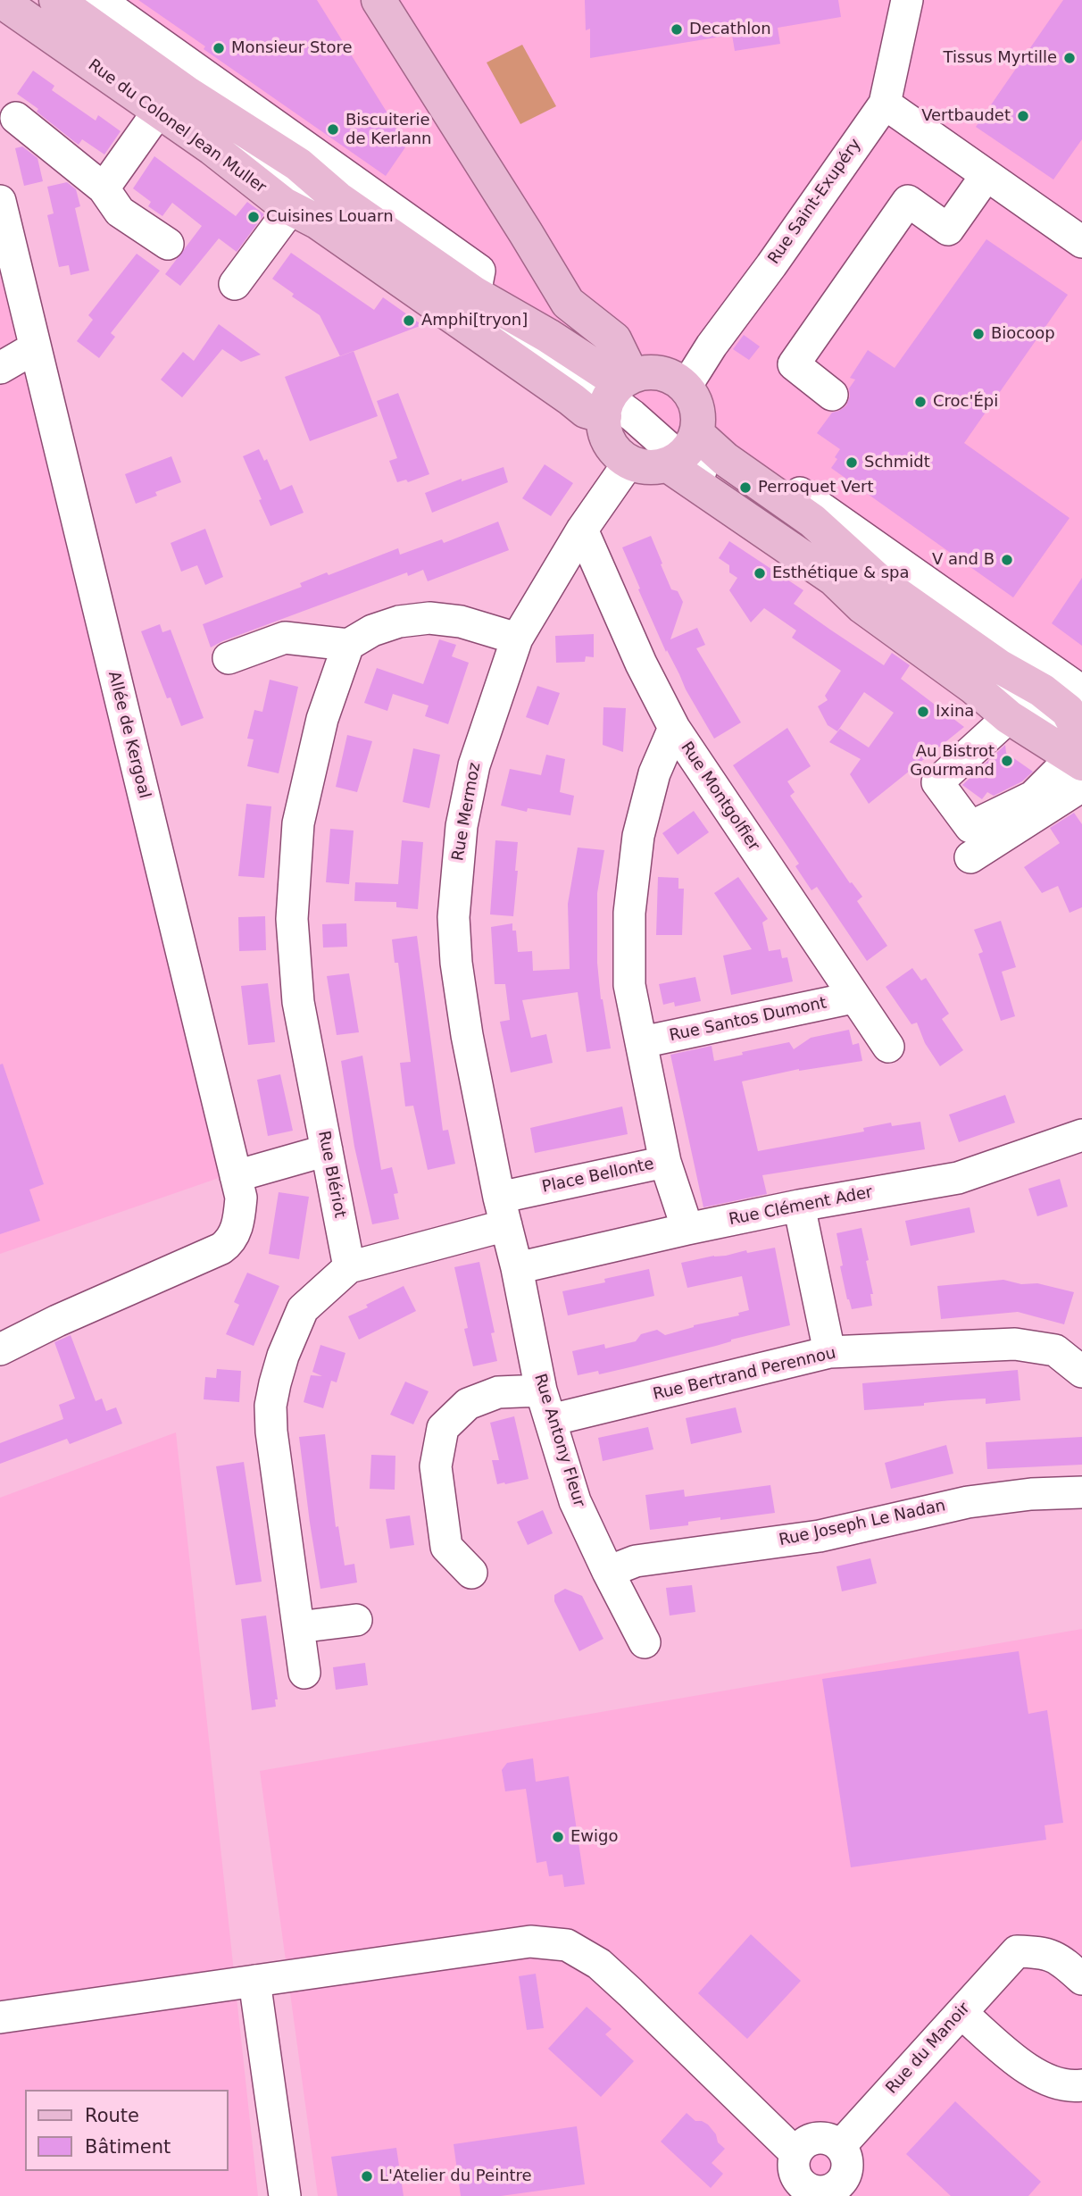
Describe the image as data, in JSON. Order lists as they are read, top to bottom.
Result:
{
  "streets": {
    "main road": ["Rue du Colonel Jean Muller"],
    "street": [
      "Rue Saint-Exupéry",
      "Allée de Kergoal",
      "Rue Montgolfier",
      "Rue Mermoz",
      "Rue Santos Dumont",
      "Rue Blériot",
      "Place Bellonte",
      "Rue Clément Ader",
      "Rue Bertrand Perennou",
      "Rue Antony Fleur",
      "Rue Joseph Le Nadan",
      "Rue du Manoir"
    ]
  },
  "crossings": [
    ["Rue Montgolfier", "Rue Mermoz"],
    ["Rue Montgolfier", "Rue Santos Dumont"],
    ["Rue Mermoz", "Place Bellonte"],
    ["Rue Mermoz", "Rue Antony Fleur"],
    ["Place Bellonte", "Rue Clément Ader"],
    ["Place Bellonte", "Rue Antony Fleur"],
    ["Rue Clément Ader", "Rue Antony Fleur"],
    ["Rue Bertrand Perennou", "Rue Antony Fleur"],
    ["Rue Antony Fleur", "Rue Joseph Le Nadan"]
  ],
  "places": [
    "Decathlon",
    "Monsieur Store",
    "Tissus Myrtille",
    "Vertbaudet",
    "Biscuiterie de Kerlann",
    "Cuisines Louarn",
    "Amphi[tryon]",
    "Biocoop",
    "Croc'Épi",
    "Schmidt",
    "Perroquet Vert",
    "V and B",
    "Esthétique & spa",
    "Ixina",
    "Au Bistrot Gourmand",
    "Ewigo",
    "L'Atelier du Peintre"
  ],
  "legend": ["Route", "Bâtiment"]
}
